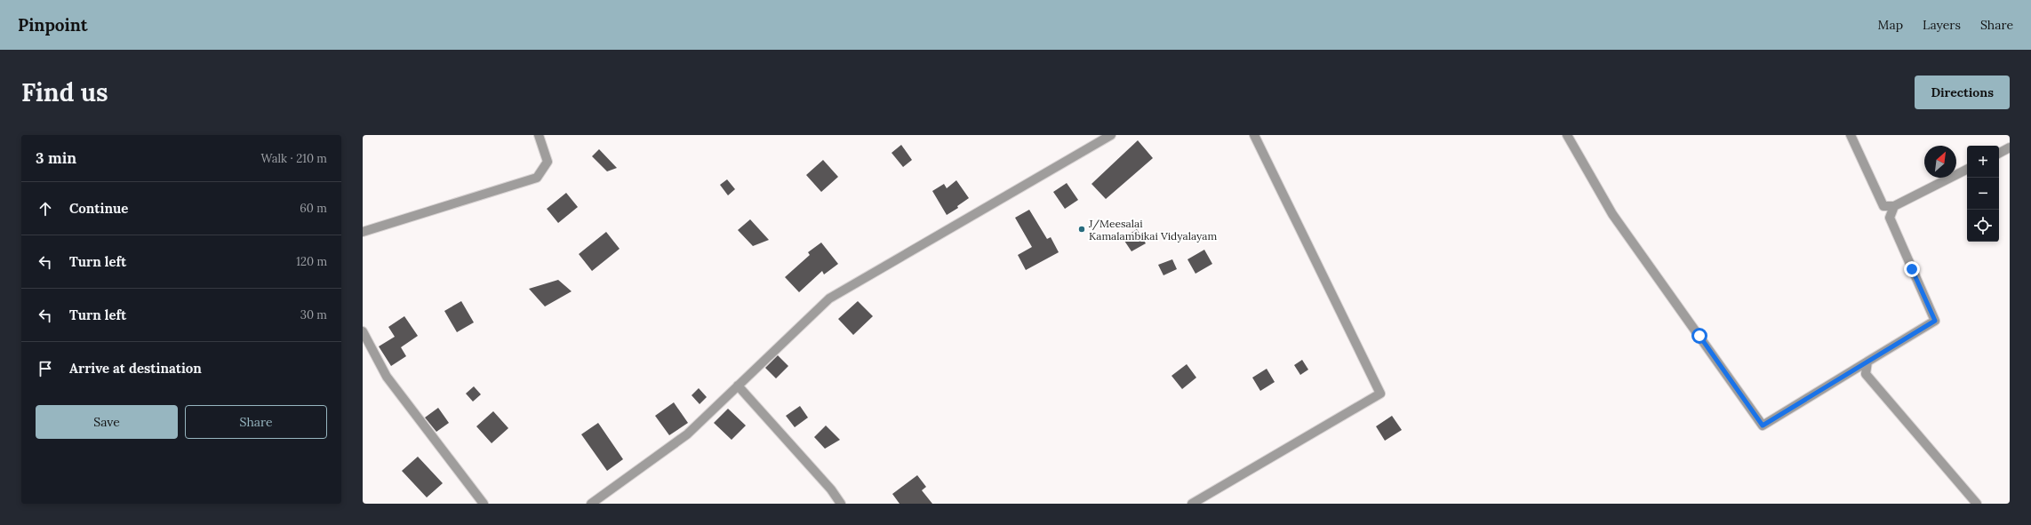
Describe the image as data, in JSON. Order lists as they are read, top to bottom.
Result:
{
  "places": ["J/Meesalai Kamalambikai Vidyalayam"],
  "north": "top right",
  "page": {
    "header": "Pinpoint",
    "nav": ["Map", "Layers", "Share"],
    "buttons": [
      "Directions",
      ["Save", "Share"]
    ],
    "title": "Find us",
    "heading": ["3 min", "Walk · 210 m"],
    "map_buttons": ["+", "−"],
    "list": [
      ["Continue", "60 m"],
      ["Turn left", "120 m"],
      ["Turn left", "30 m"],
      "Arrive at destination"
    ]
  }
}
